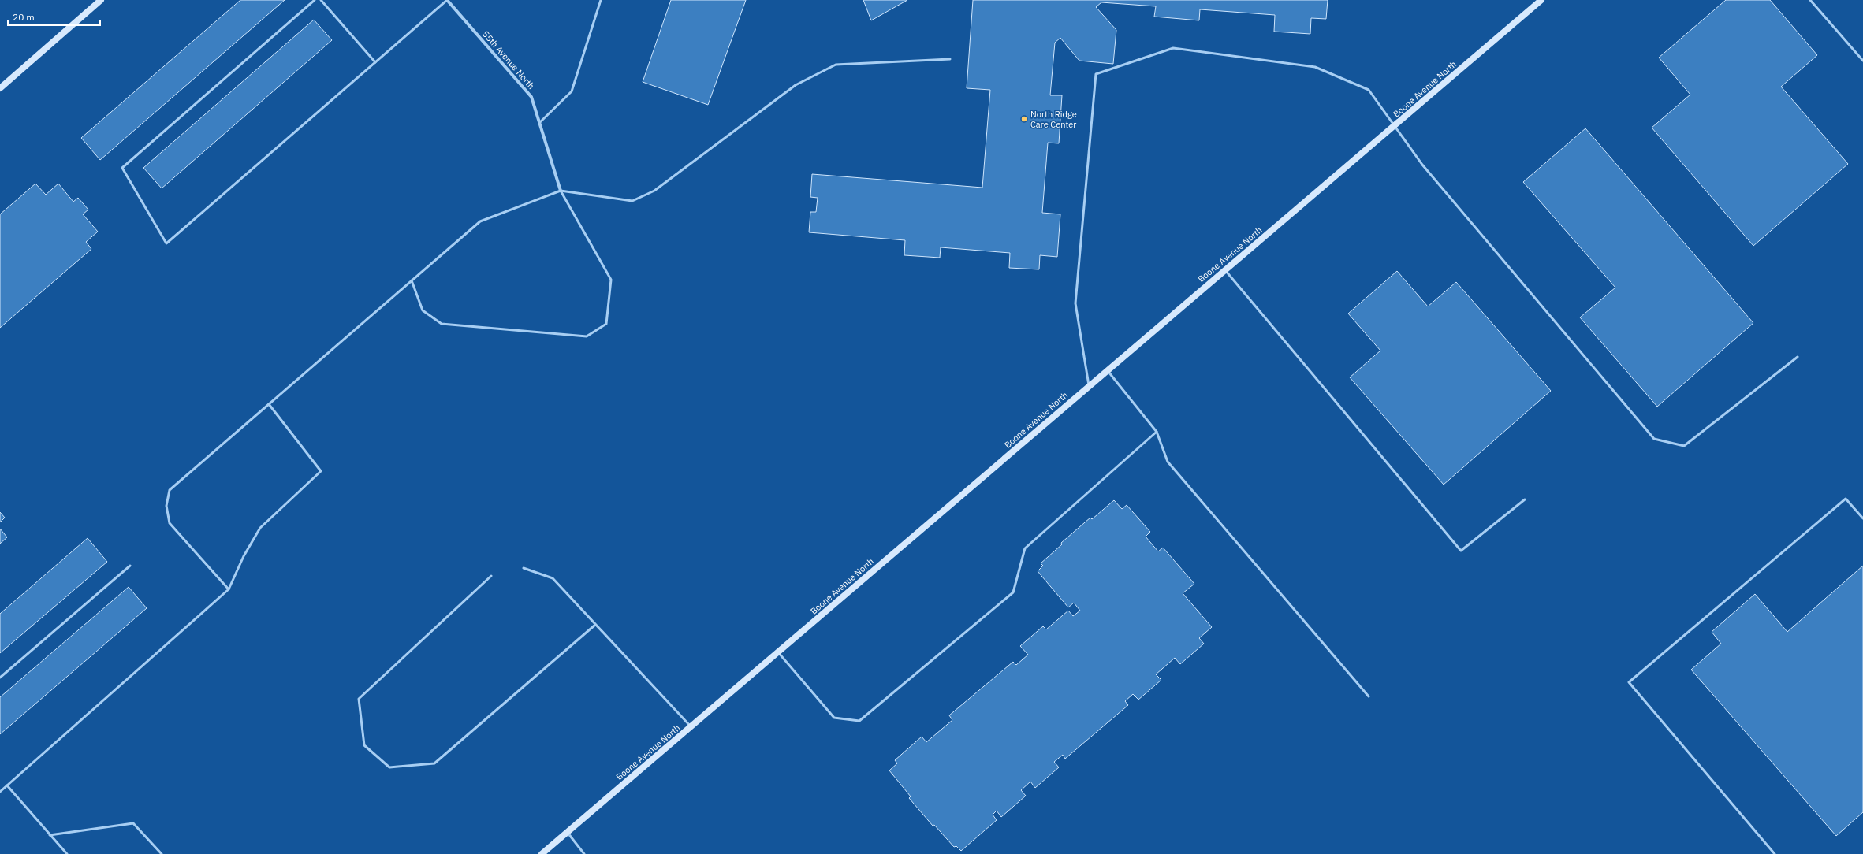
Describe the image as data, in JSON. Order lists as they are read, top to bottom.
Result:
{
  "streets": {
    "street": ["55th Avenue North", "Boone Avenue North"]
  },
  "places": ["North Ridge Care Center"],
  "scale_bar": "20 m"
}
